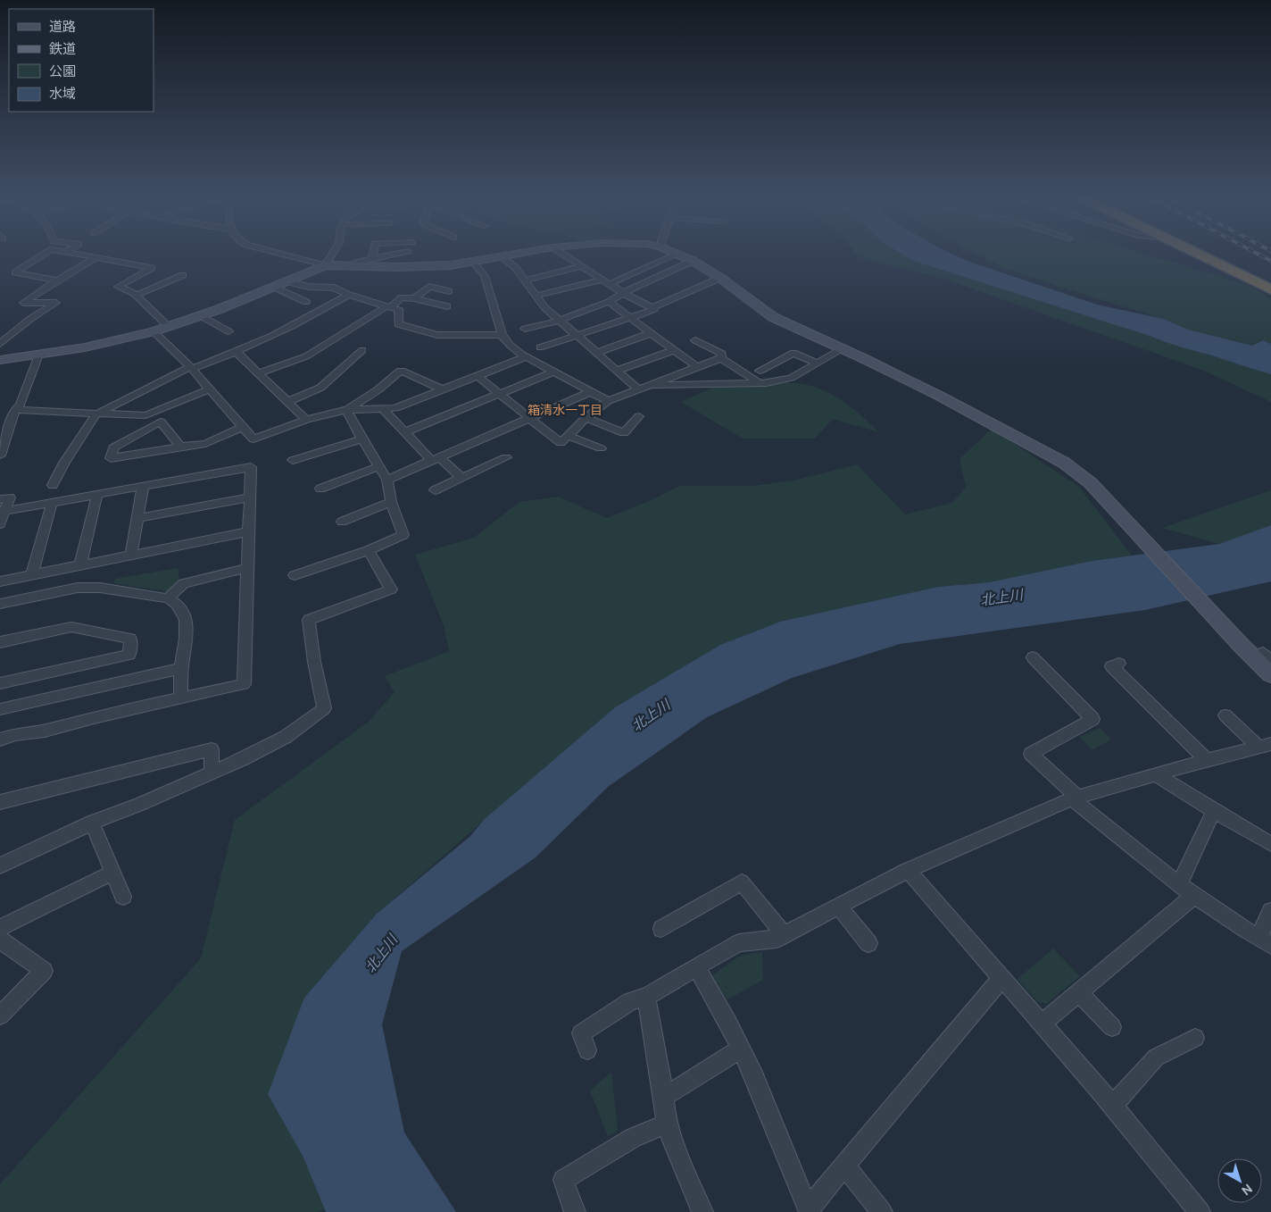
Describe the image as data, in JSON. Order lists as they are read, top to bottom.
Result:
{
  "districts": ["箱清水一丁目"],
  "water": ["北上川"],
  "legend": [
    "道路",
    "鉄道",
    "公園",
    "水域"
  ],
  "north": "bottom right"
}
